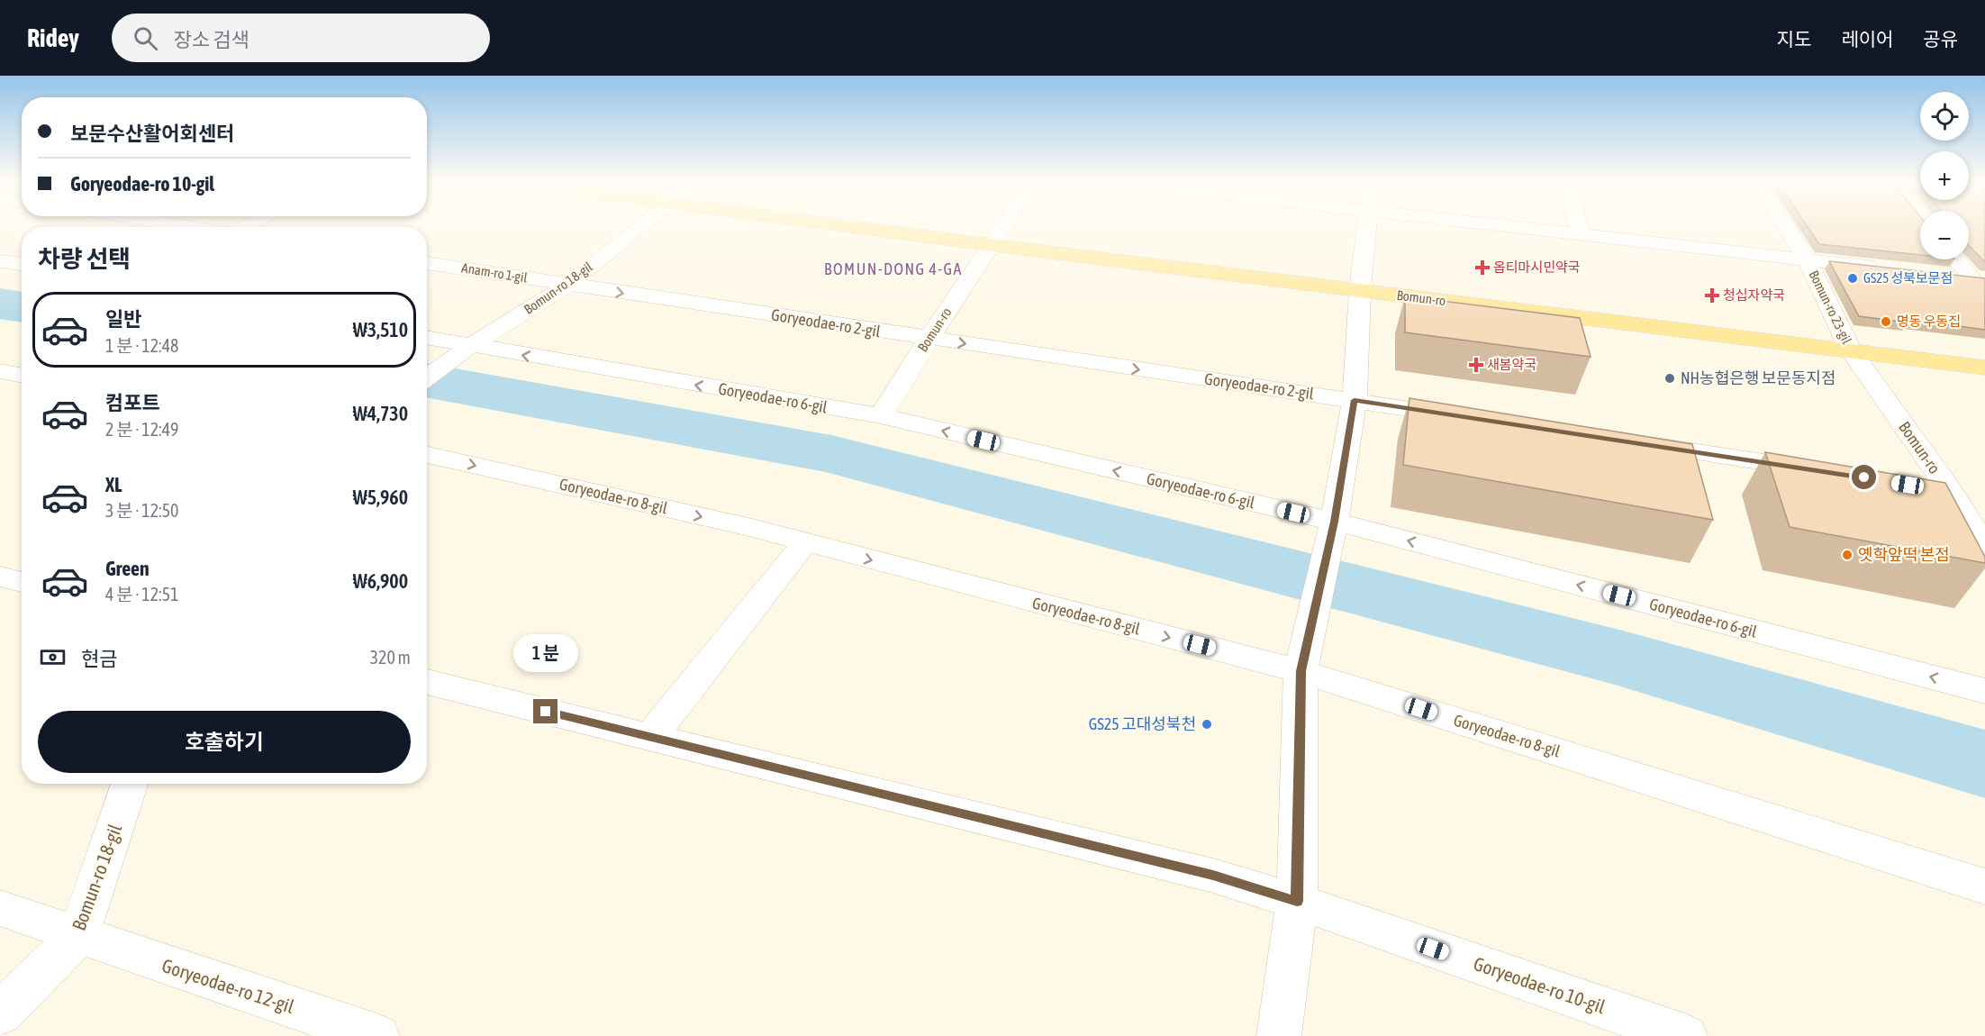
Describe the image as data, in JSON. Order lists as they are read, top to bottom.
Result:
{
  "streets": {
    "main road": ["Bomun-ro"],
    "street": [
      "Anam-ro 1-gil",
      "Bomun-ro 18-gil",
      "Bomun-ro 23-gil",
      "Goryeodae-ro 2-gil",
      "Goryeodae-ro 6-gil",
      "Goryeodae-ro 8-gil",
      "Goryeodae-ro 10-gil",
      "Goryeodae-ro 12-gil"
    ]
  },
  "crossings": [
    ["Anam-ro 1-gil", "Bomun-ro 18-gil"],
    ["Anam-ro 1-gil", "Goryeodae-ro 2-gil"],
    ["Bomun-ro 18-gil", "Goryeodae-ro 2-gil"],
    ["Bomun-ro 18-gil", "Goryeodae-ro 6-gil"],
    ["Bomun-ro 18-gil", "Goryeodae-ro 12-gil"],
    ["Bomun-ro", "Bomun-ro 23-gil"],
    ["Bomun-ro", "Goryeodae-ro 2-gil"],
    ["Bomun-ro", "Goryeodae-ro 6-gil"]
  ],
  "one_way": ["Goryeodae-ro 2-gil", "Goryeodae-ro 6-gil", "Goryeodae-ro 8-gil"],
  "districts": ["BOMUN-DONG 4-GA"],
  "places": {
    "health": ["옵티마시민약국", "청십자약국", "새봄약국"],
    "other": [
      "GS25 성북보문점",
      "명동 우동집",
      "NH농협은행 보문동지점",
      "옛학앞떡 본점",
      "GS25 고대성북천"
    ]
  },
  "page": {
    "header": "Ridey",
    "search": "장소 검색",
    "nav": ["지도", "레이어", "공유"],
    "map_buttons": ["+", "−"],
    "banner": ["보문수산활어회센터", "Goryeodae-ro 10-gil"],
    "heading": "차량 선택",
    "list": [
      {
        "name": "일반",
        "note": "1 분 · 12:48",
        "value": "₩3,510"
      },
      {
        "name": "컴포트",
        "note": "2 분 · 12:49",
        "value": "₩4,730"
      },
      {
        "name": "XL",
        "note": "3 분 · 12:50",
        "value": "₩5,960"
      },
      {
        "name": "Green",
        "note": "4 분 · 12:51",
        "value": "₩6,900"
      }
    ],
    "pay": ["현금", "320 m"],
    "bubble": "1 분",
    "buttons": "호출하기"
  }
}
